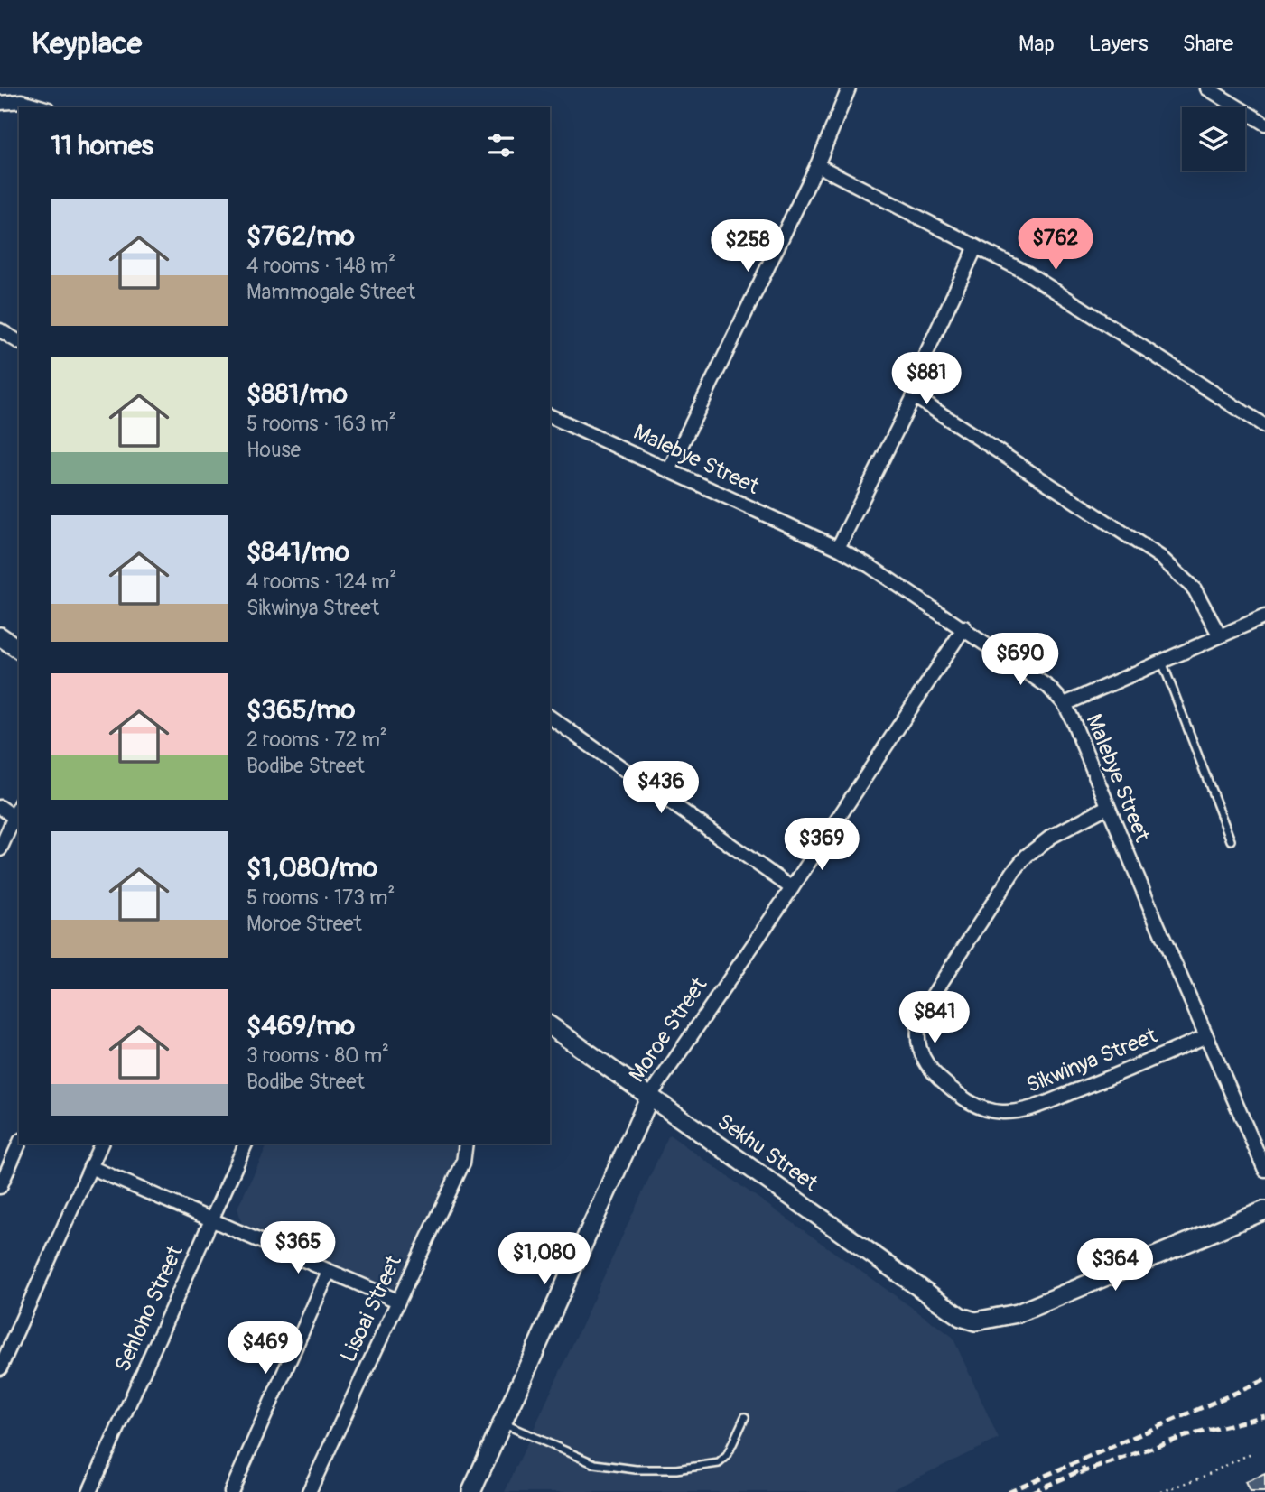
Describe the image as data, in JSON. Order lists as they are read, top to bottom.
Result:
{
  "streets": {
    "street": [
      "Malebye Street",
      "Moroe Street",
      "Sikwinya Street",
      "Sekhu Street",
      "Sehloho Street",
      "Lisoai Street"
    ]
  },
  "crossings": [
    ["Malebye Street", "Moroe Street"],
    ["Malebye Street", "Sikwinya Street"],
    ["Moroe Street", "Sekhu Street"]
  ],
  "page": {
    "header": "Keyplace",
    "nav": ["Map", "Layers", "Share"],
    "heading": "11 homes",
    "list": [
      {
        "name": "$762/mo",
        "note": "4 rooms · 148 m² · Mammogale Street"
      },
      {
        "name": "$881/mo",
        "note": "5 rooms · 163 m² · House"
      },
      {
        "name": "$841/mo",
        "note": "4 rooms · 124 m² · Sikwinya Street"
      },
      {
        "name": "$365/mo",
        "note": "2 rooms · 72 m² · Bodibe Street"
      },
      {
        "name": "$1,080/mo",
        "note": "5 rooms · 173 m² · Moroe Street"
      },
      {
        "name": "$469/mo",
        "note": "3 rooms · 80 m² · Bodibe Street"
      }
    ],
    "price": [
      "$762",
      "$258",
      "$881",
      "$690",
      "$436",
      "$369",
      "$841",
      "$365",
      "$1,080",
      "$364",
      "$469"
    ]
  }
}
